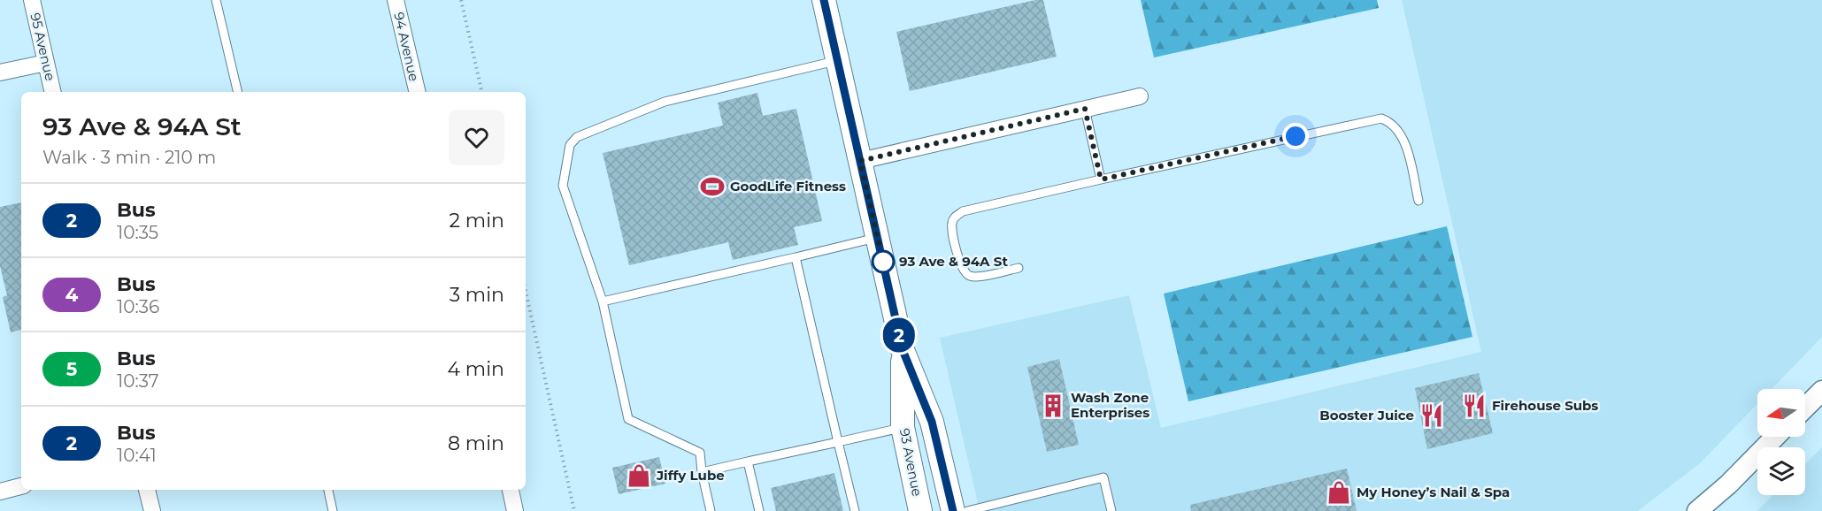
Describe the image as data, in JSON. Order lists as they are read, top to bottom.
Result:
{
  "streets": {
    "main road": ["93 Avenue"],
    "street": ["95 Avenue", "94 Avenue"]
  },
  "places": {
    "sports": ["GoodLife Fitness"],
    "other": ["93 Ave & 94A St"],
    "building": ["Wash Zone Enterprises"],
    "restaurant": ["Firehouse Subs", "Booster Juice"],
    "shop": ["Jiffy Lube", "My Honey’s Nail & Spa"]
  },
  "lines": ["bus line 2"],
  "north": "left",
  "page": {
    "on_map": "2",
    "heading": ["93 Ave & 94A St", "Walk · 3 min · 210 m"],
    "list": [
      {
        "mark": "2",
        "name": "Bus",
        "note": "10:35",
        "value": "2 min"
      },
      {
        "mark": "4",
        "name": "Bus",
        "note": "10:36",
        "value": "3 min"
      },
      {
        "mark": "5",
        "name": "Bus",
        "note": "10:37",
        "value": "4 min"
      },
      {
        "mark": "2",
        "name": "Bus",
        "note": "10:41",
        "value": "8 min"
      }
    ]
  }
}
